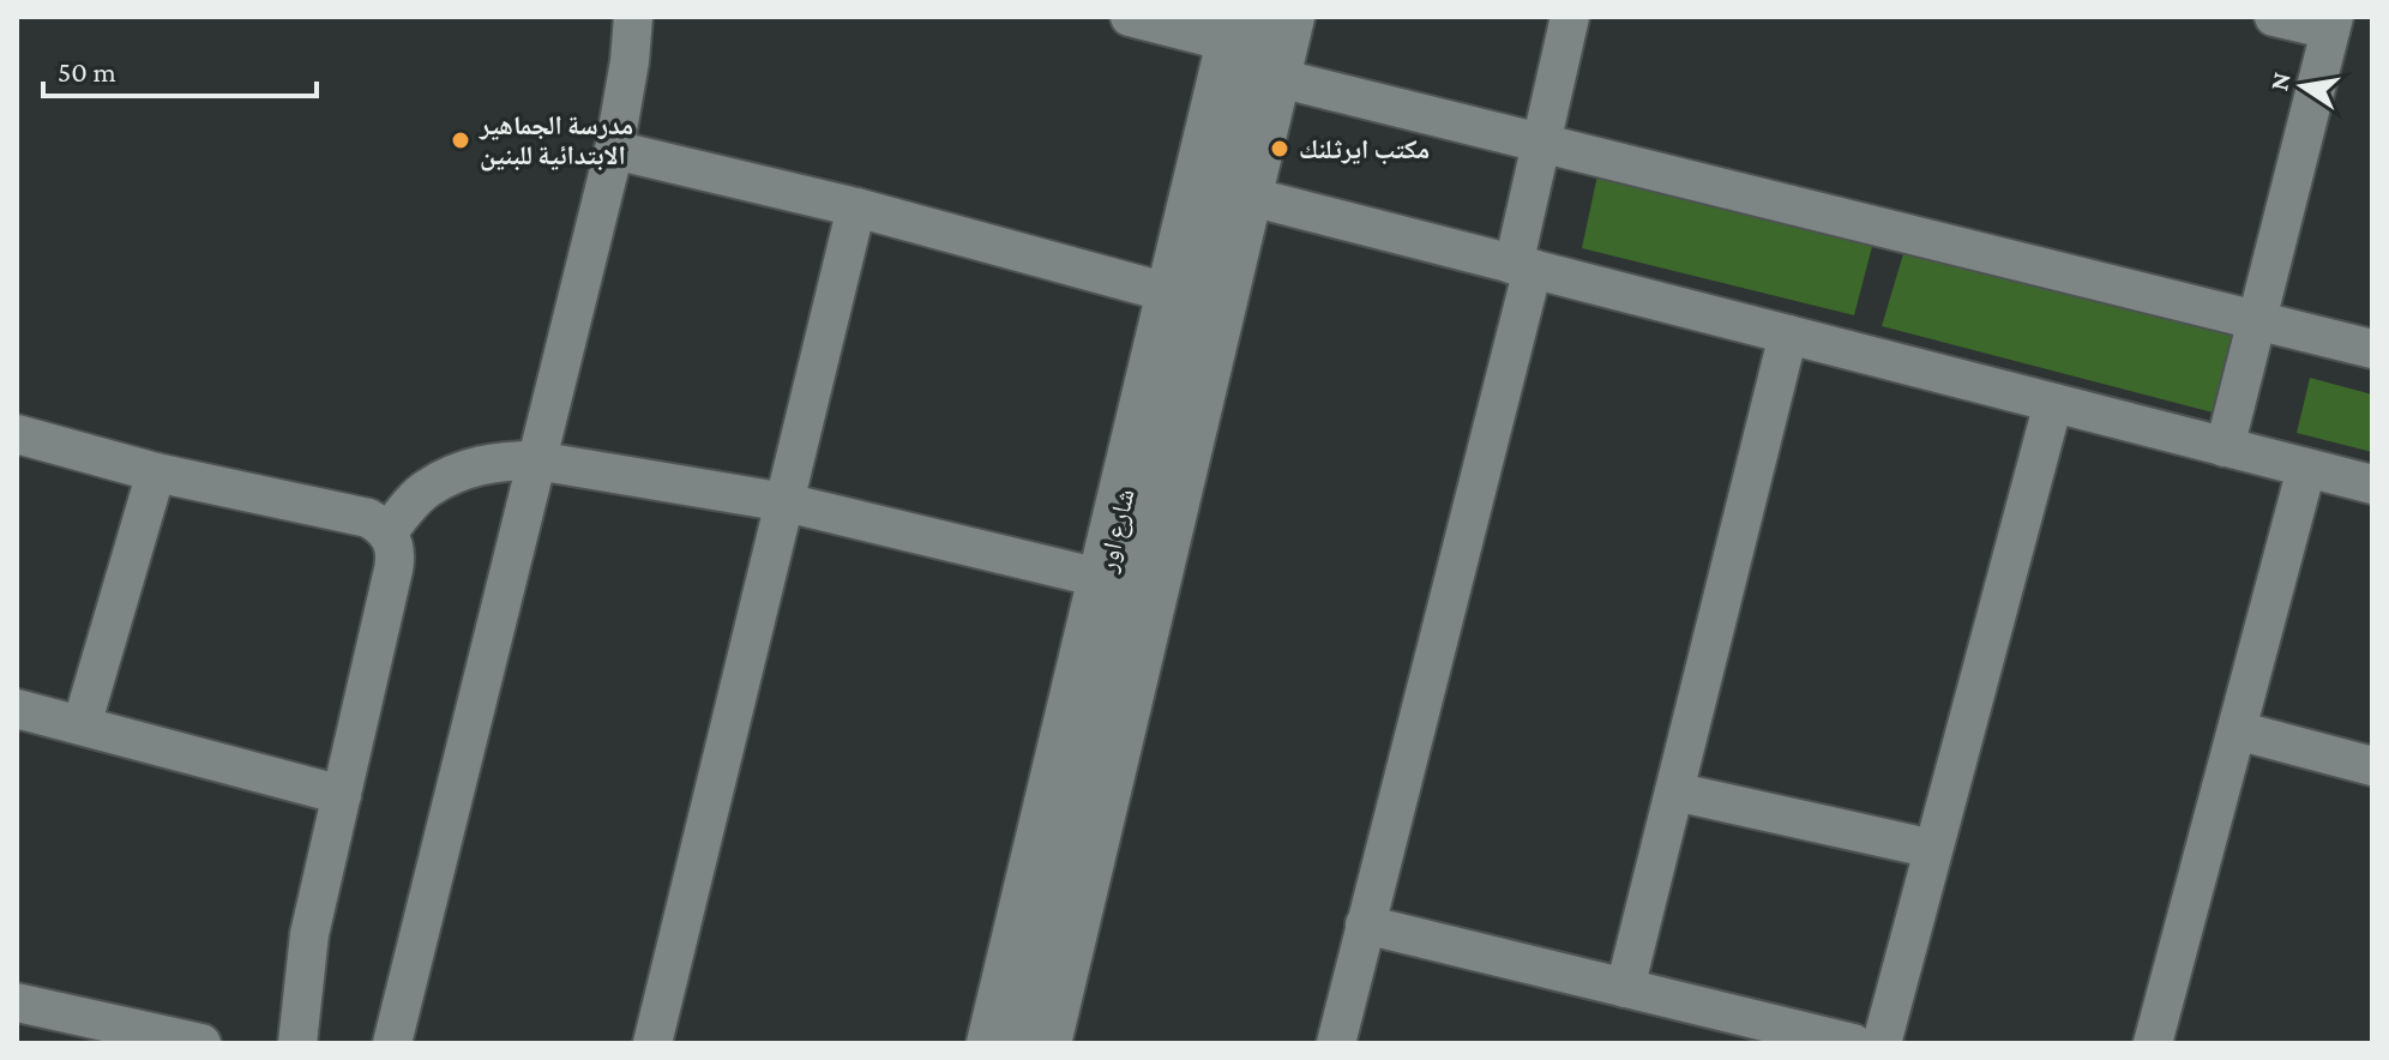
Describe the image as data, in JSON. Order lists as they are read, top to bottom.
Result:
{
  "streets": {
    "street": ["شارع اور"]
  },
  "places": ["مدرسة الجماهير الابتدائية للبنين", "مكتب ايرثلنك"],
  "scale_bar": "50 m",
  "north": "left"
}
